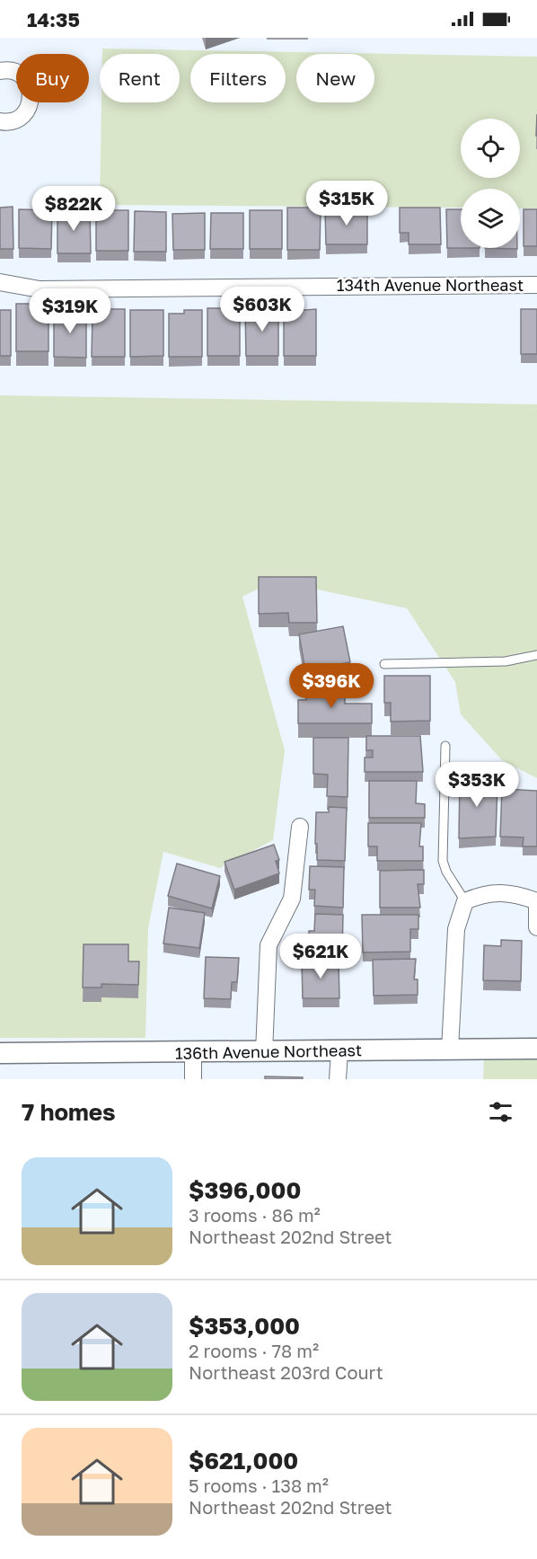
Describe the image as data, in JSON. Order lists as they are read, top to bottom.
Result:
{
  "streets": {
    "street": ["134th Avenue Northeast", "136th Avenue Northeast"]
  },
  "page": {
    "status": "14:35",
    "chip": [
      "Buy",
      "Rent",
      "Filters",
      "New"
    ],
    "price": [
      "$315K",
      "$822K",
      "$603K",
      "$319K",
      "$396K",
      "$353K",
      "$621K"
    ],
    "heading": "7 homes",
    "list": [
      {
        "name": "$396,000",
        "note": "3 rooms · 86 m² · Northeast 202nd Street"
      },
      {
        "name": "$353,000",
        "note": "2 rooms · 78 m² · Northeast 203rd Court"
      },
      {
        "name": "$621,000",
        "note": "5 rooms · 138 m² · Northeast 202nd Street"
      }
    ]
  }
}
